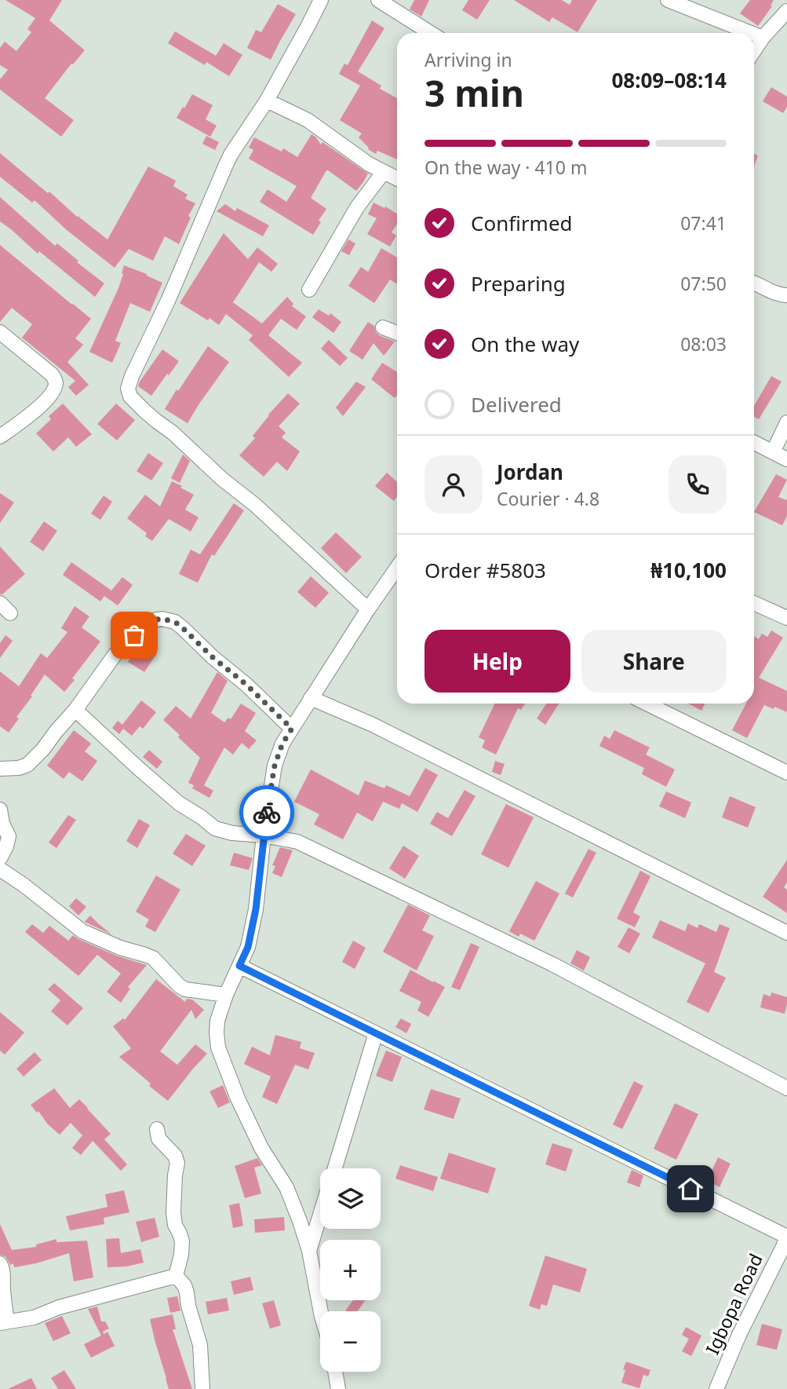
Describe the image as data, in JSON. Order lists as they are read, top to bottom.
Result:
{
  "streets": {
    "street": ["Igbopa Road"]
  },
  "page": {
    "heading": ["3 min", "Arriving in", "08:09–08:14"],
    "panel": [
      "Jordan",
      "Courier · 4.8",
      "Order #5803",
      "₦10,100"
    ],
    "bar": "On the way · 410 m",
    "list": [
      ["Confirmed", "07:41"],
      ["Preparing", "07:50"],
      ["On the way", "08:03"],
      "Delivered"
    ],
    "buttons": ["Help", "Share"],
    "map_buttons": ["+", "−"]
  }
}
